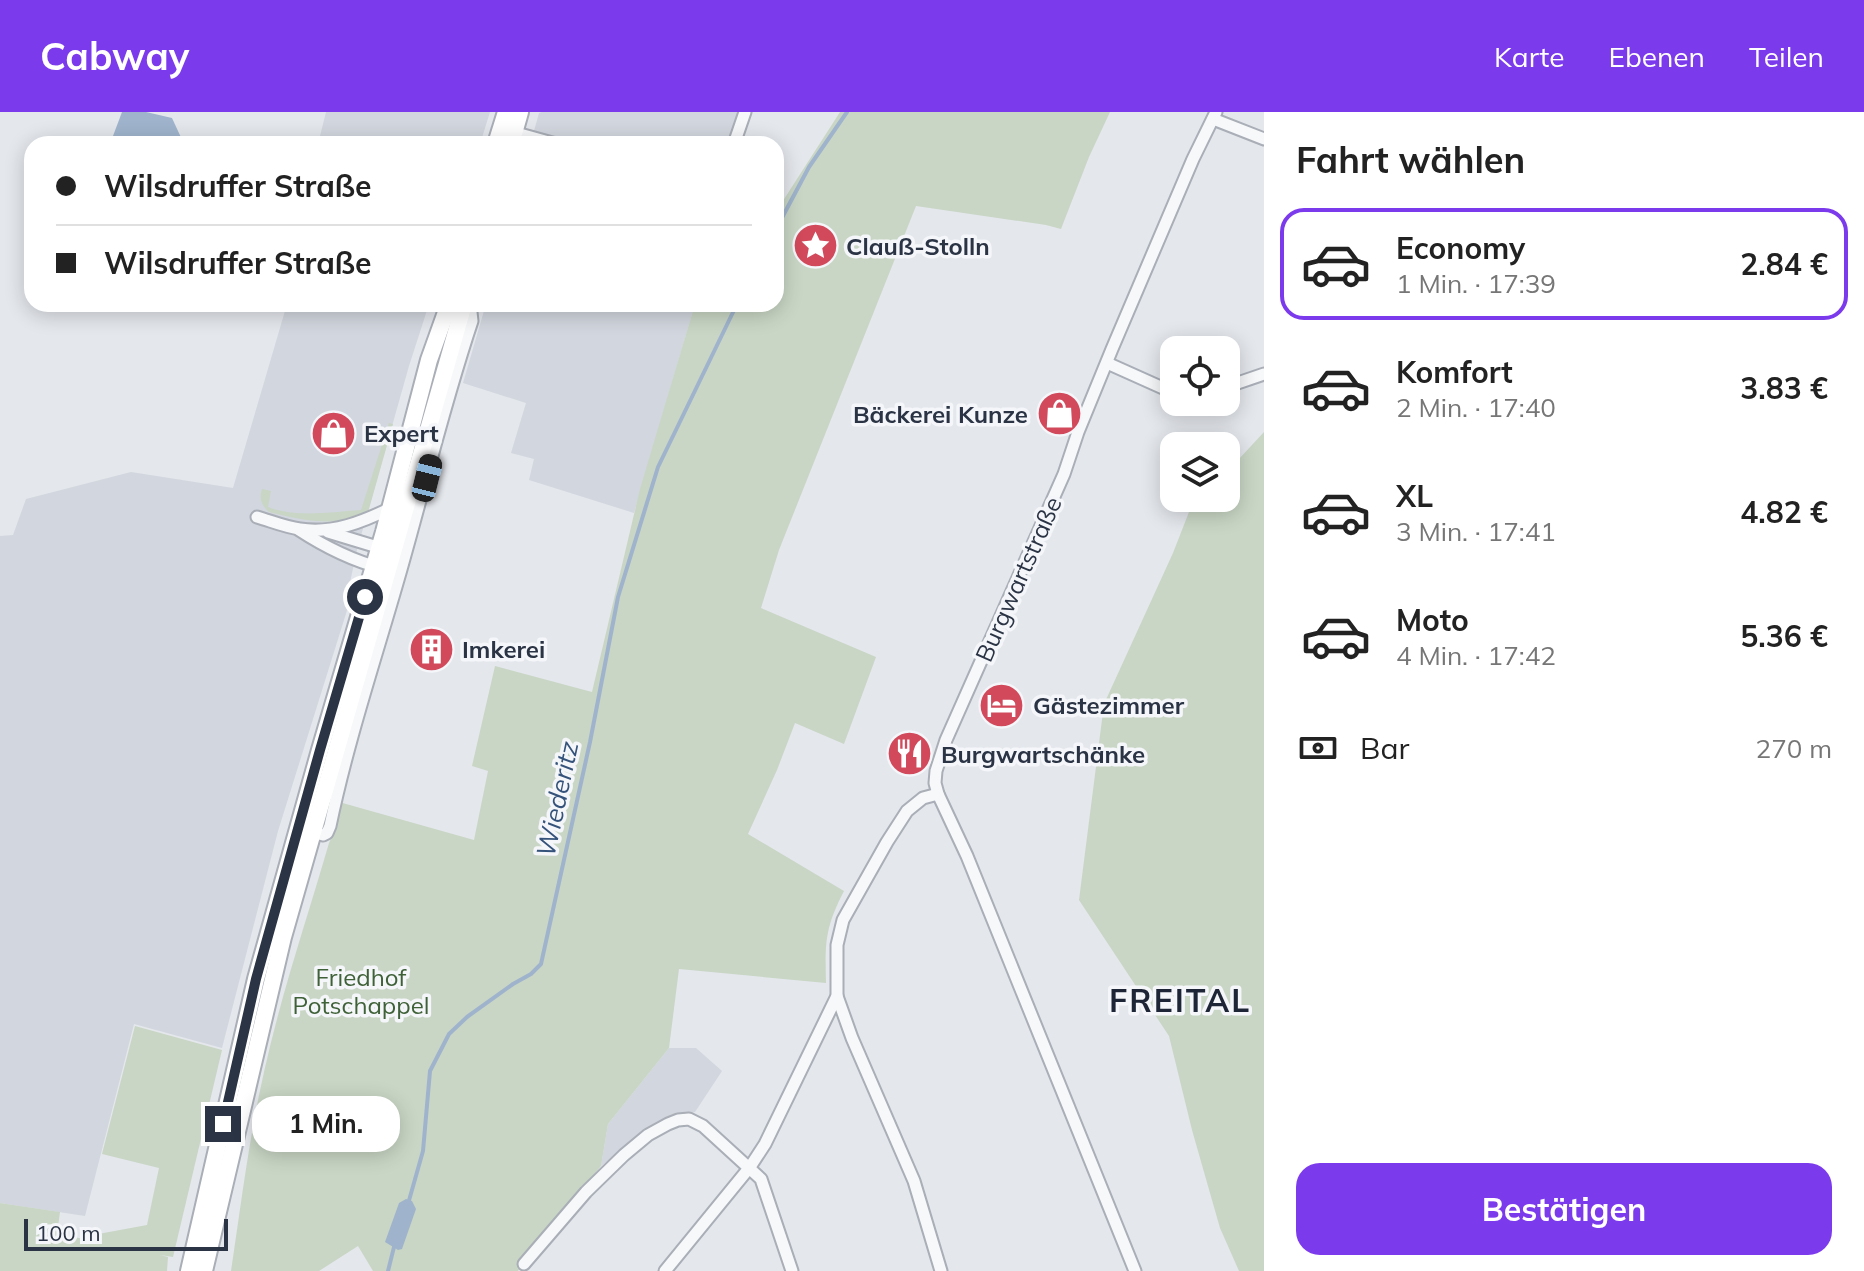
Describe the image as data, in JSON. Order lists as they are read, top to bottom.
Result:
{
  "streets": {
    "street": ["Burgwartstraße"]
  },
  "districts": ["FREITAL"],
  "water": ["Wiederitz"],
  "parks": ["Friedhof Potschappel"],
  "places": {
    "place": ["Clauß-Stolln"],
    "shop": ["Bäckerei Kunze", "Expert"],
    "building": ["Imkerei"],
    "hotel": ["Gästezimmer"],
    "restaurant": ["Burgwartschänke"]
  },
  "scale_bar": "100 m",
  "page": {
    "header": "Cabway",
    "nav": ["Karte", "Ebenen", "Teilen"],
    "heading": "Fahrt wählen",
    "banner": ["Wilsdruffer Straße", "Wilsdruffer Straße"],
    "list": [
      {
        "name": "Economy",
        "note": "1 Min. · 17:39",
        "value": "2.84 €"
      },
      {
        "name": "Komfort",
        "note": "2 Min. · 17:40",
        "value": "3.83 €"
      },
      {
        "name": "XL",
        "note": "3 Min. · 17:41",
        "value": "4.82 €"
      },
      {
        "name": "Moto",
        "note": "4 Min. · 17:42",
        "value": "5.36 €"
      }
    ],
    "pay": ["Bar", "270 m"],
    "bubble": "1 Min.",
    "buttons": "Bestätigen",
    "scale": "100 m"
  }
}
